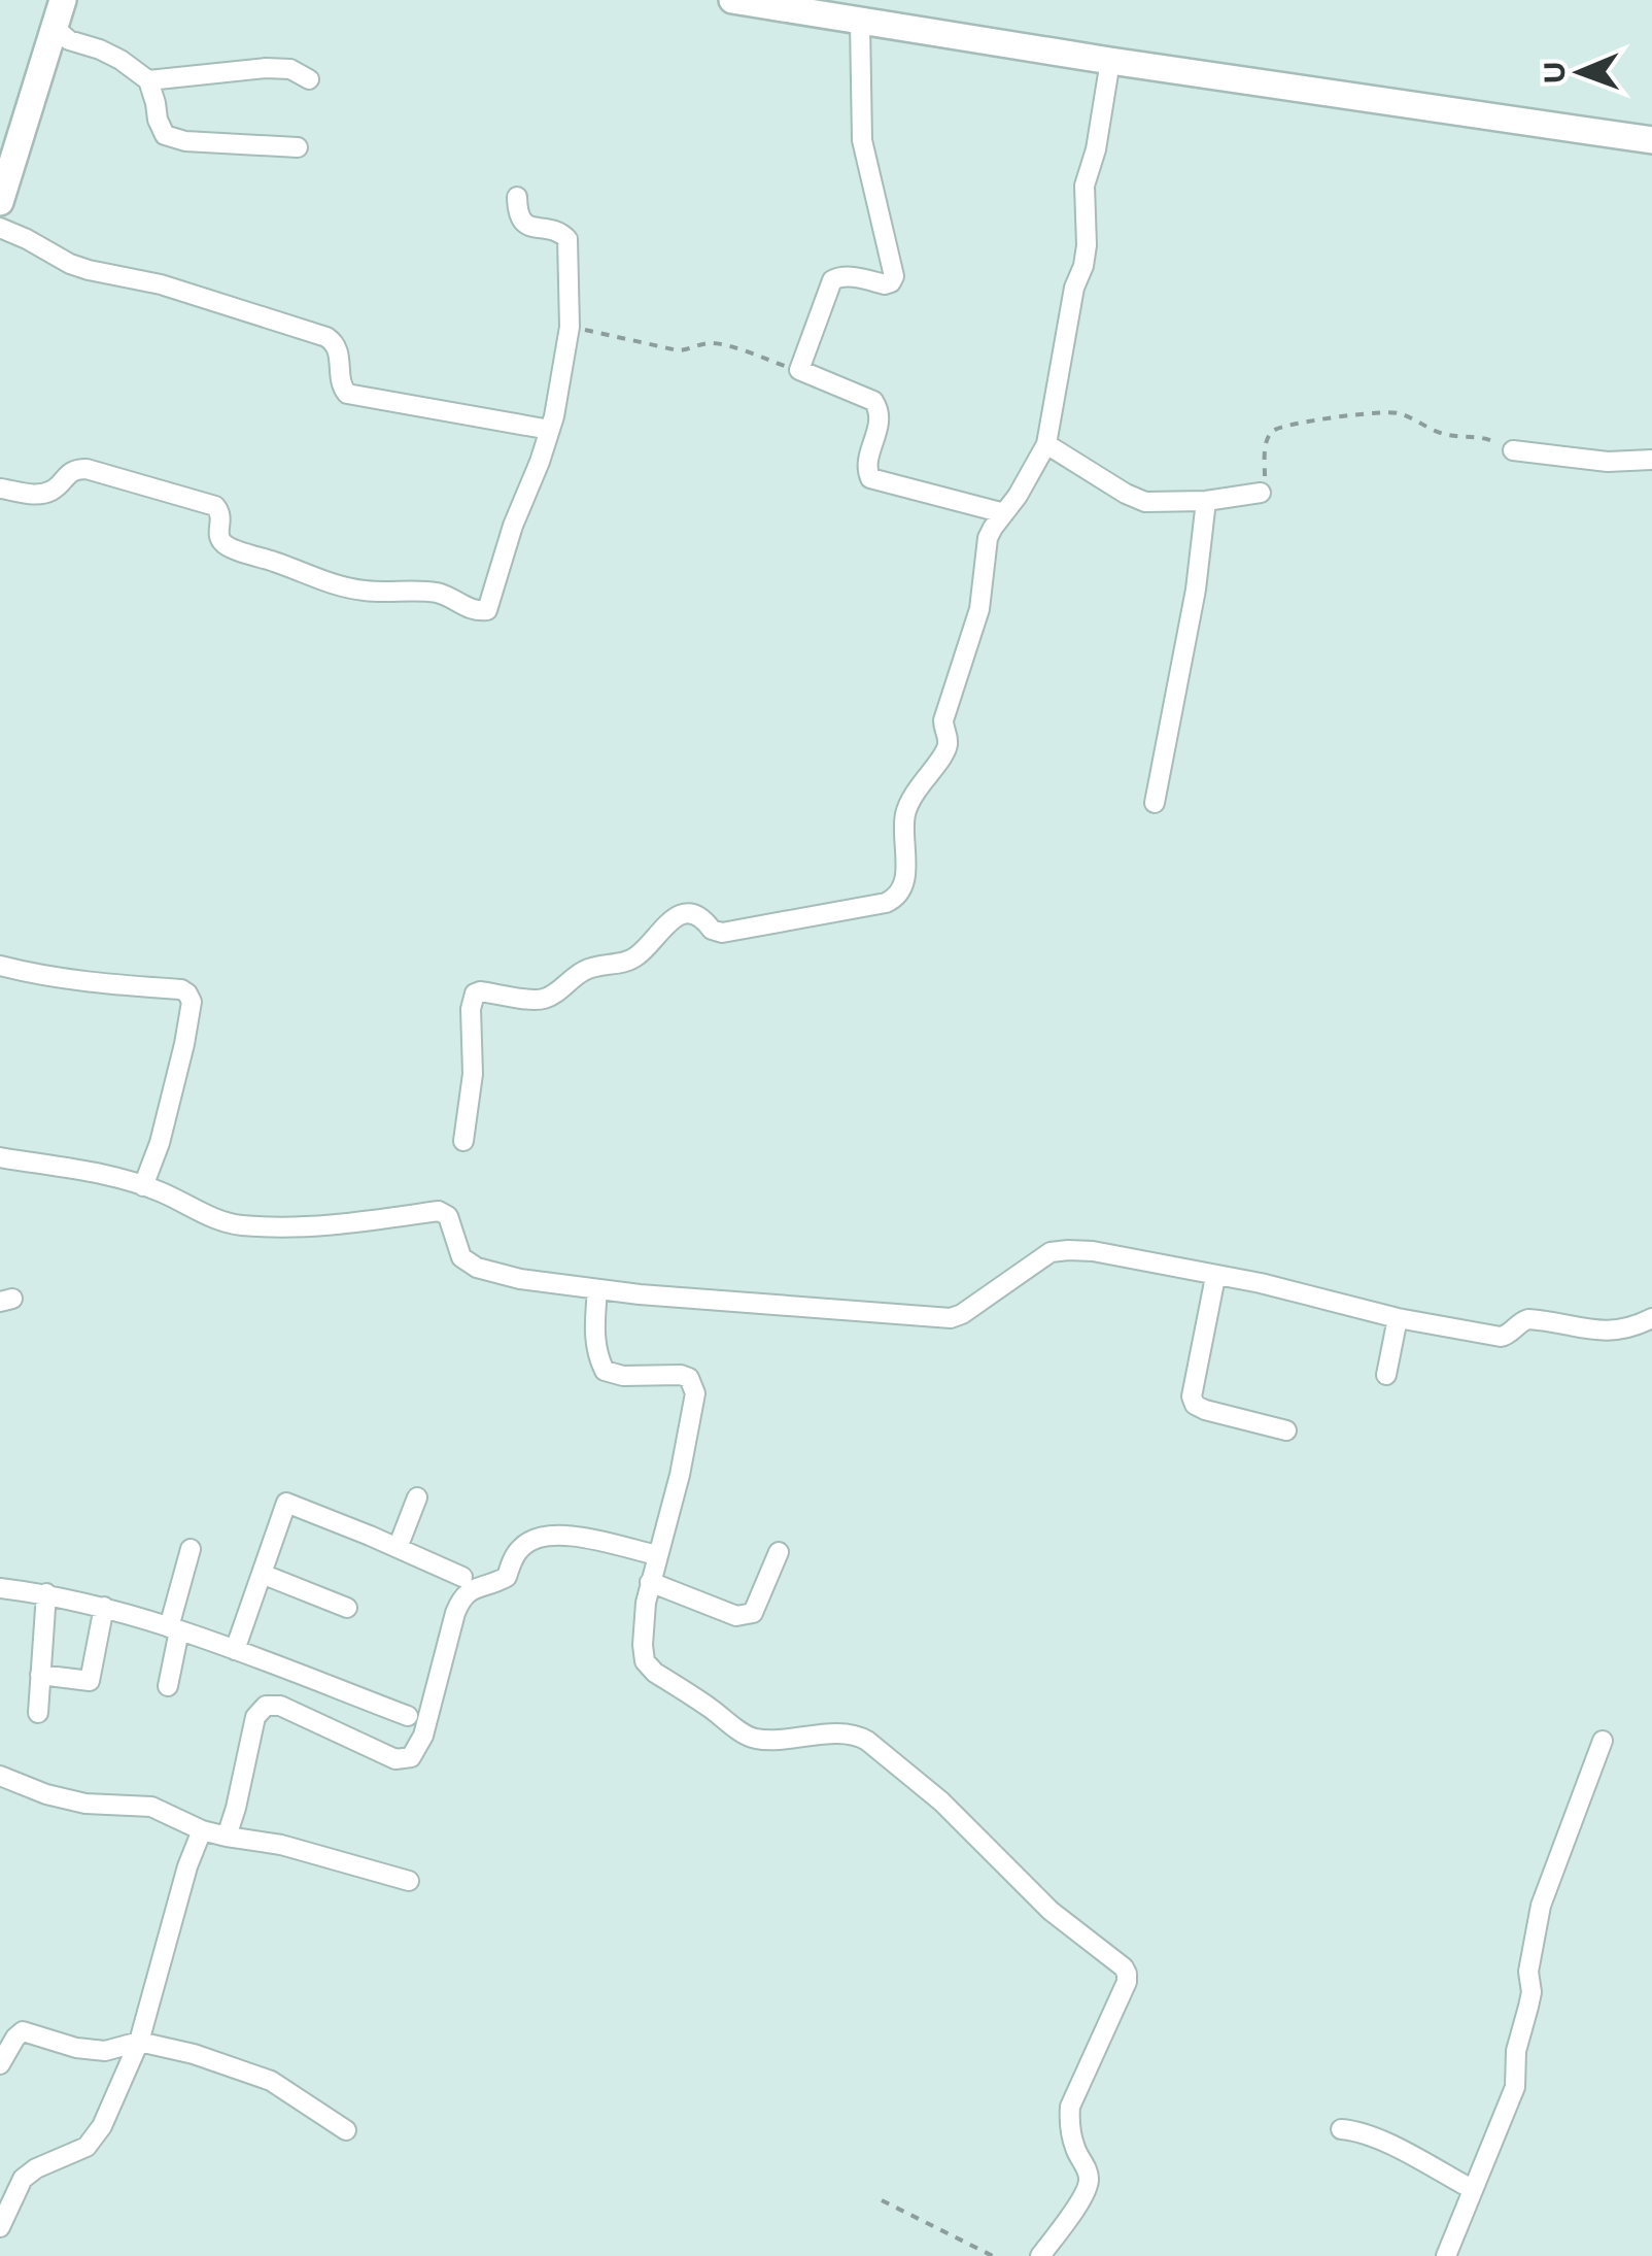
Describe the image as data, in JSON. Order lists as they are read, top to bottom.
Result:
{
  "north": "left"
}
